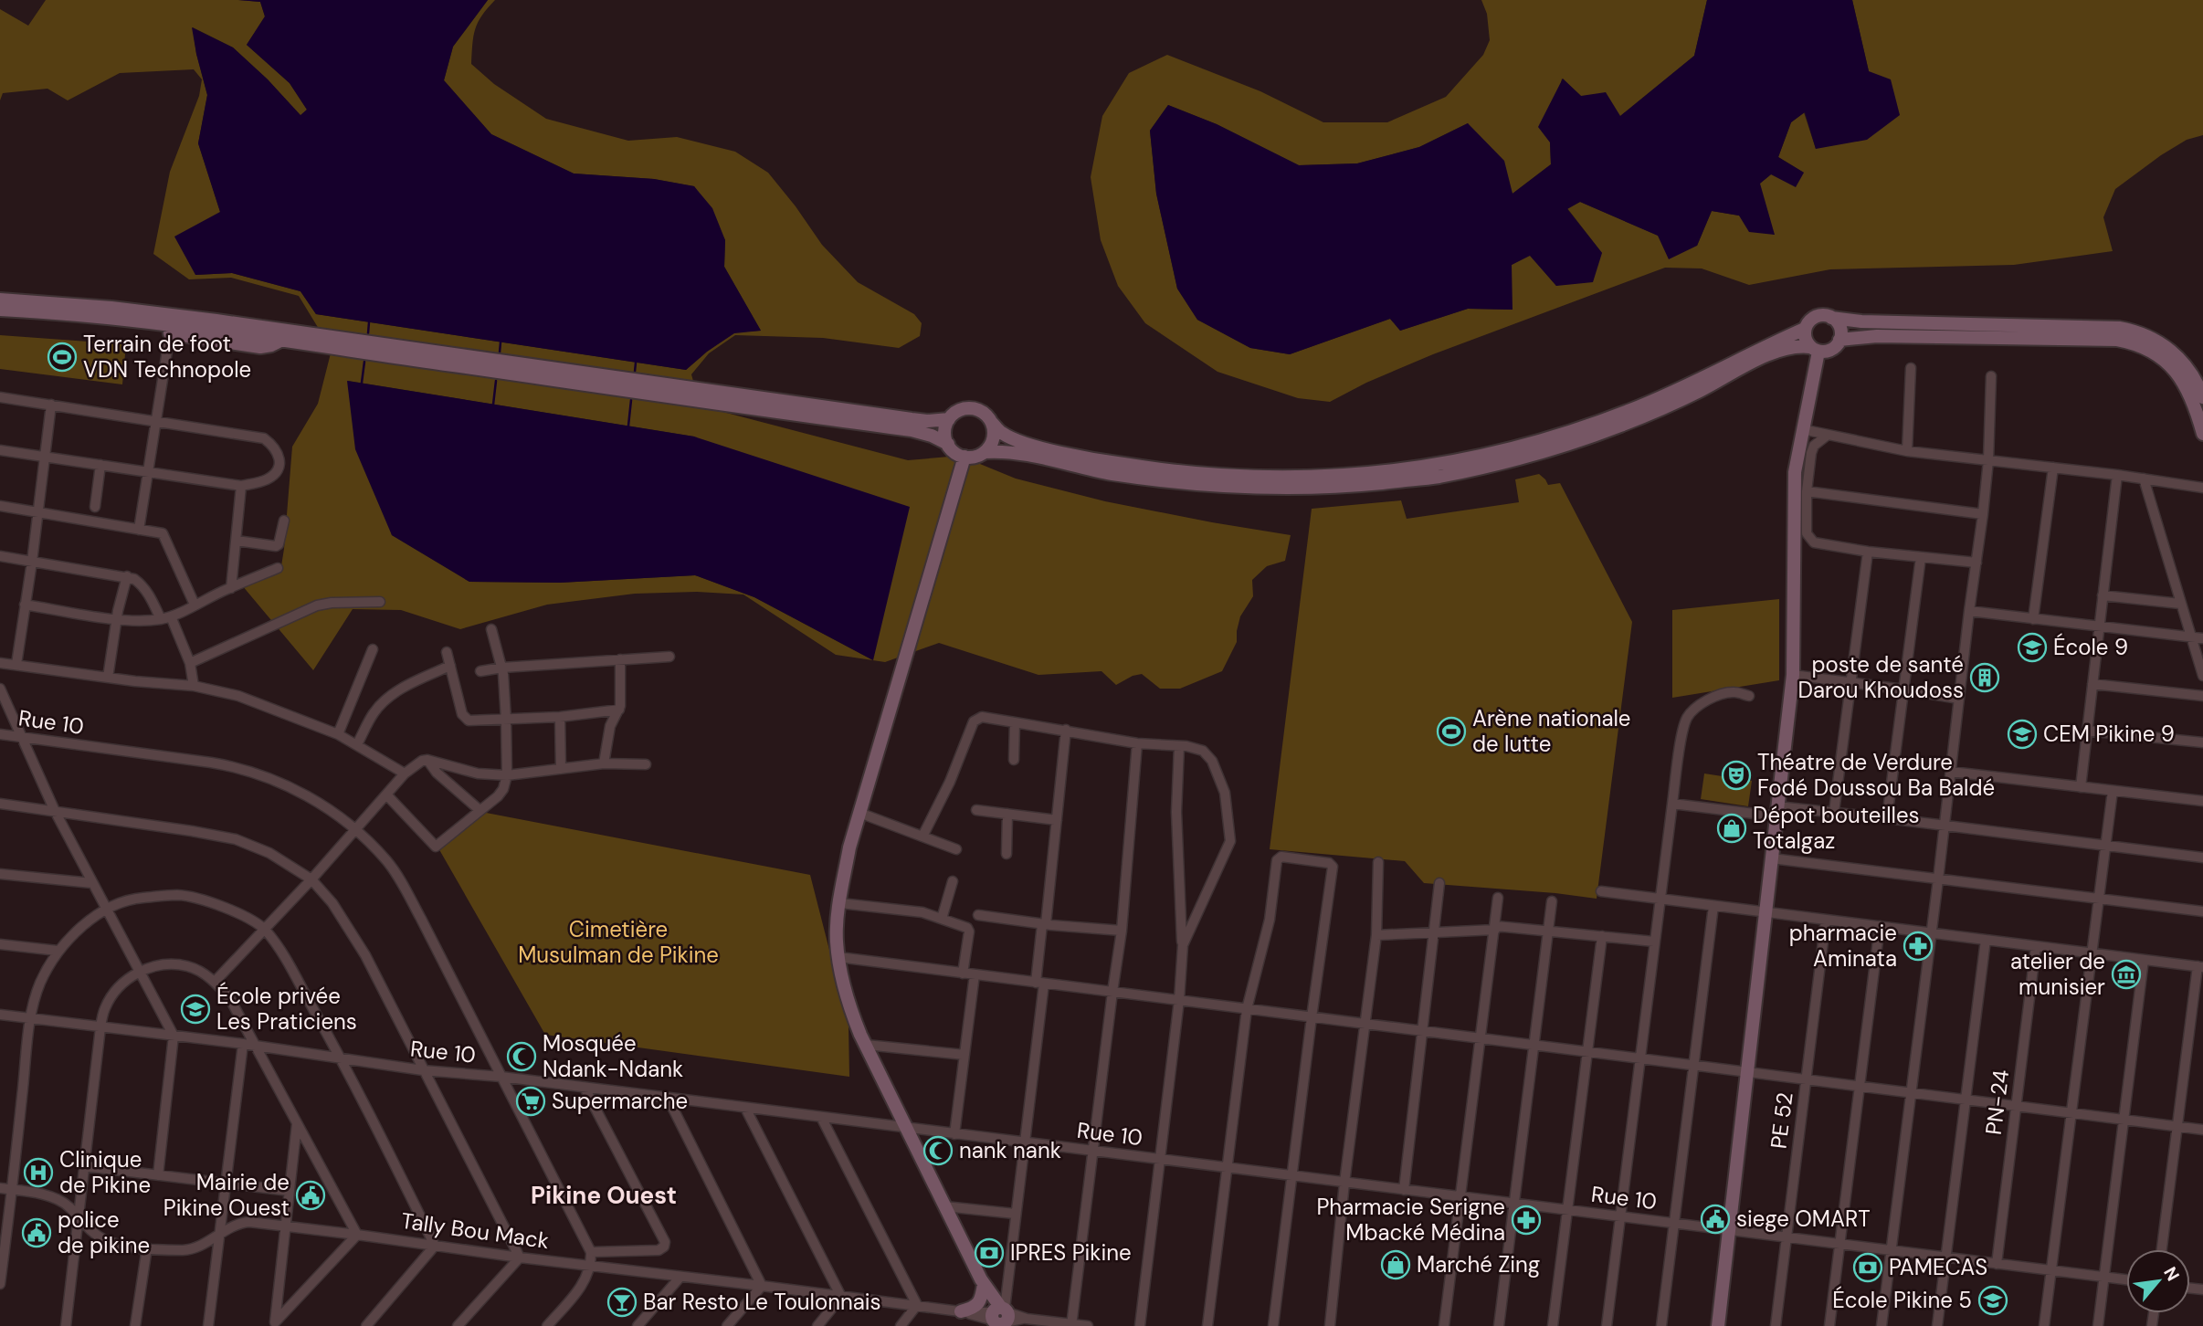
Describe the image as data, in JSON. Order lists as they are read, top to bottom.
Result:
{
  "streets": {
    "street": [
      "Rue 10",
      "PN-24",
      "PE 52",
      "Tally Bou Mack"
    ]
  },
  "crossings": [
    ["Rue 10", "PN-24"],
    ["Rue 10", "PE 52"]
  ],
  "districts": ["Pikine Ouest"],
  "parks": ["Cimetière Musulman de Pikine"],
  "places": {
    "sports": ["Terrain de foot VDN Technopole", "Arène nationale de lutte"],
    "school or university": [
      "École 9",
      "CEM Pikine 9",
      "École privée Les Praticiens",
      "École Pikine 5"
    ],
    "building": ["poste de santé Darou Khoudoss"],
    "theatre": ["Théatre de Verdure Fodé Doussou Ba Baldé"],
    "shop": ["Dépot bouteilles Totalgaz", "Marché Zing"],
    "pharmacy": ["pharmacie Aminata", "Pharmacie Serigne Mbacké Médina"],
    "museum": ["atelier de munisier"],
    "mosque": ["Mosquée Ndank-Ndank", "nank nank"],
    "supermarket": ["Supermarche"],
    "hospital": ["Clinique de Pikine"],
    "public building": ["Mairie de Pikine Ouest", "siege OMART", "police de pikine"],
    "bank": ["IPRES Pikine", "PAMECAS"],
    "bar": ["Bar Resto Le Toulonnais"]
  },
  "north": "top right"
}
